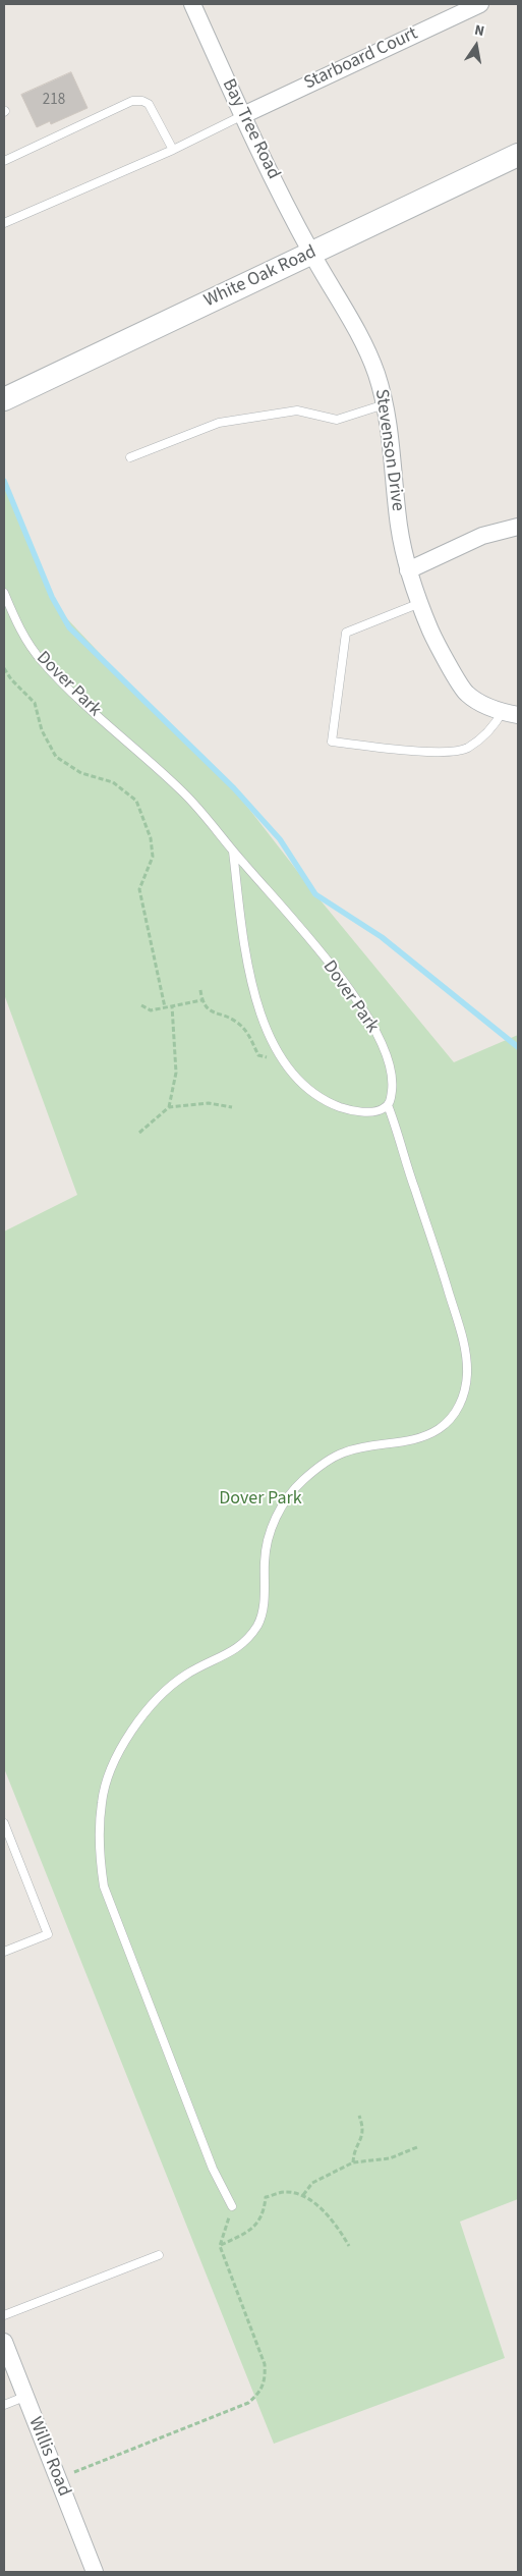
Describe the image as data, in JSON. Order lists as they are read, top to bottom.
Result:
{
  "streets": {
    "street": [
      "Starboard Court",
      "Bay Tree Road",
      "White Oak Road",
      "Stevenson Drive",
      "Willis Road"
    ],
    "lane": ["Dover Park"]
  },
  "crossings": [
    ["Starboard Court", "Bay Tree Road"],
    ["Bay Tree Road", "White Oak Road"],
    ["Bay Tree Road", "Stevenson Drive"],
    ["White Oak Road", "Stevenson Drive"]
  ],
  "parks": ["Dover Park"],
  "house_numbers": ["218"],
  "north": "top"
}
